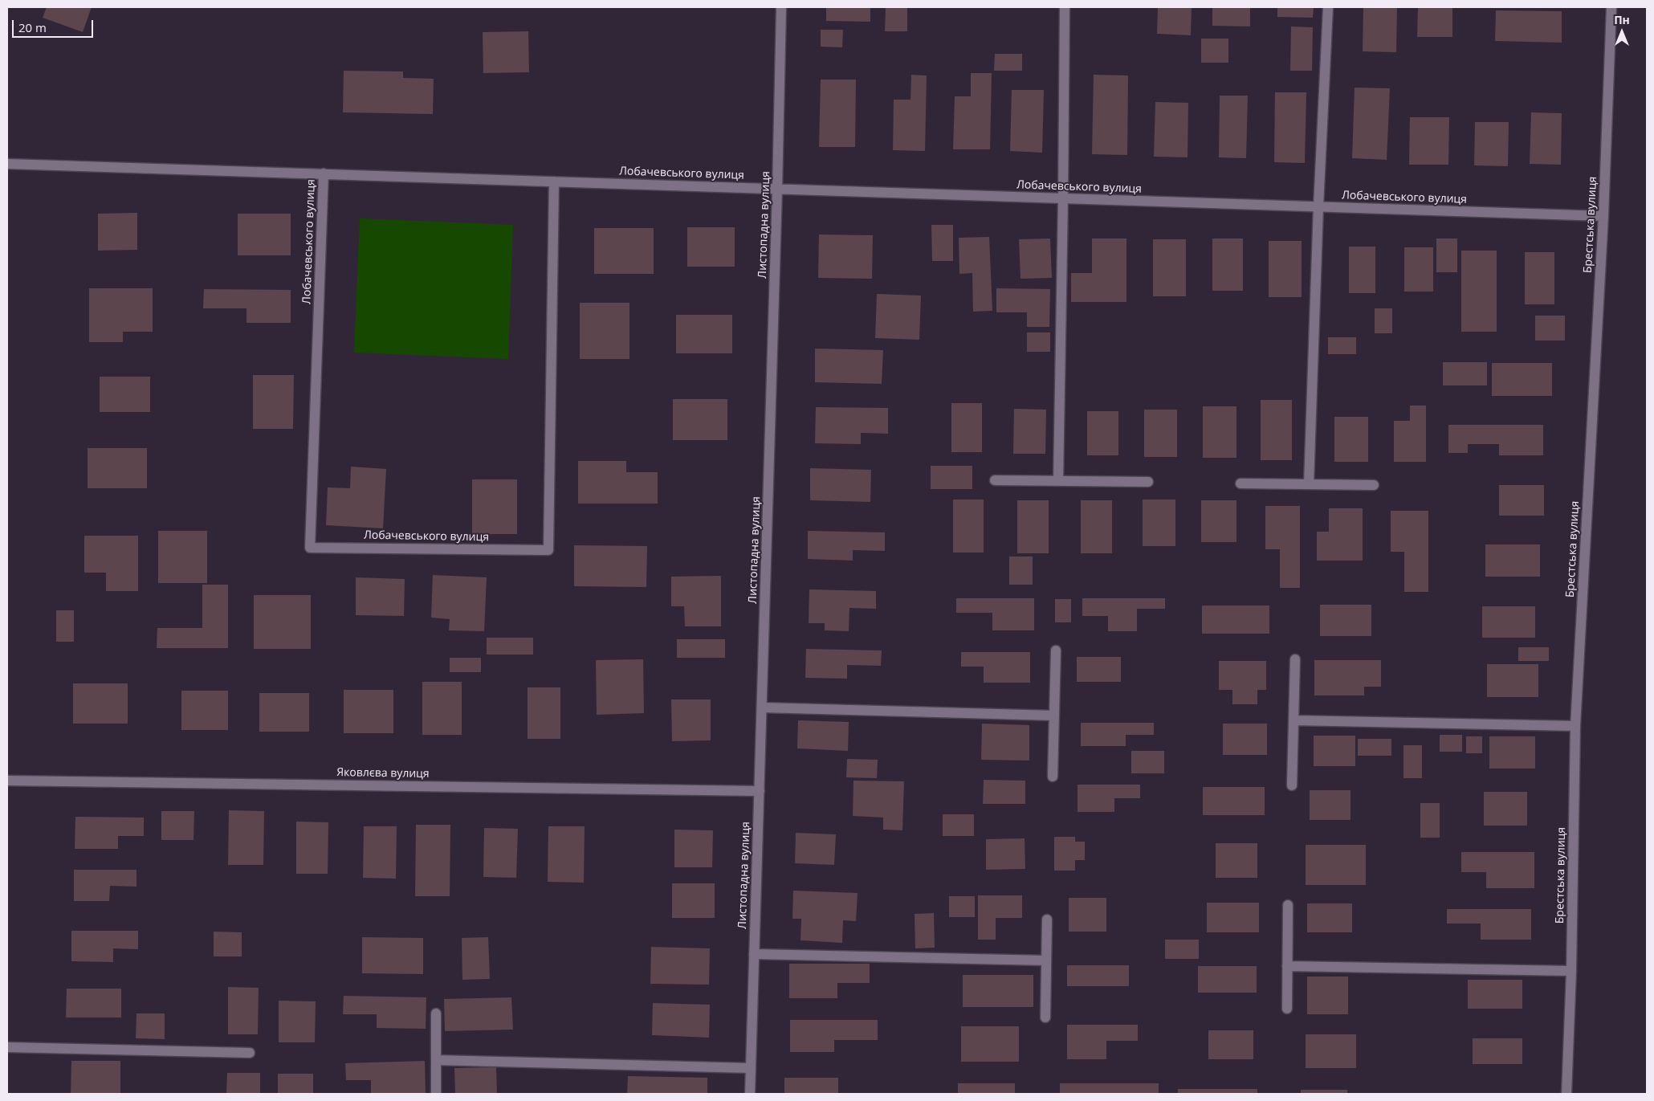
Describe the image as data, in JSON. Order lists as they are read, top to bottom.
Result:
{
  "streets": {
    "street": [
      "Лобачевського вулиця",
      "Листопадна вулиця",
      "Брестська вулиця",
      "Яковлєва вулиця"
    ]
  },
  "crossings": [
    ["Лобачевського вулиця", "Листопадна вулиця"],
    ["Лобачевського вулиця", "Брестська вулиця"],
    ["Листопадна вулиця", "Яковлєва вулиця"]
  ],
  "scale_bar": "20 m",
  "north": "top"
}
